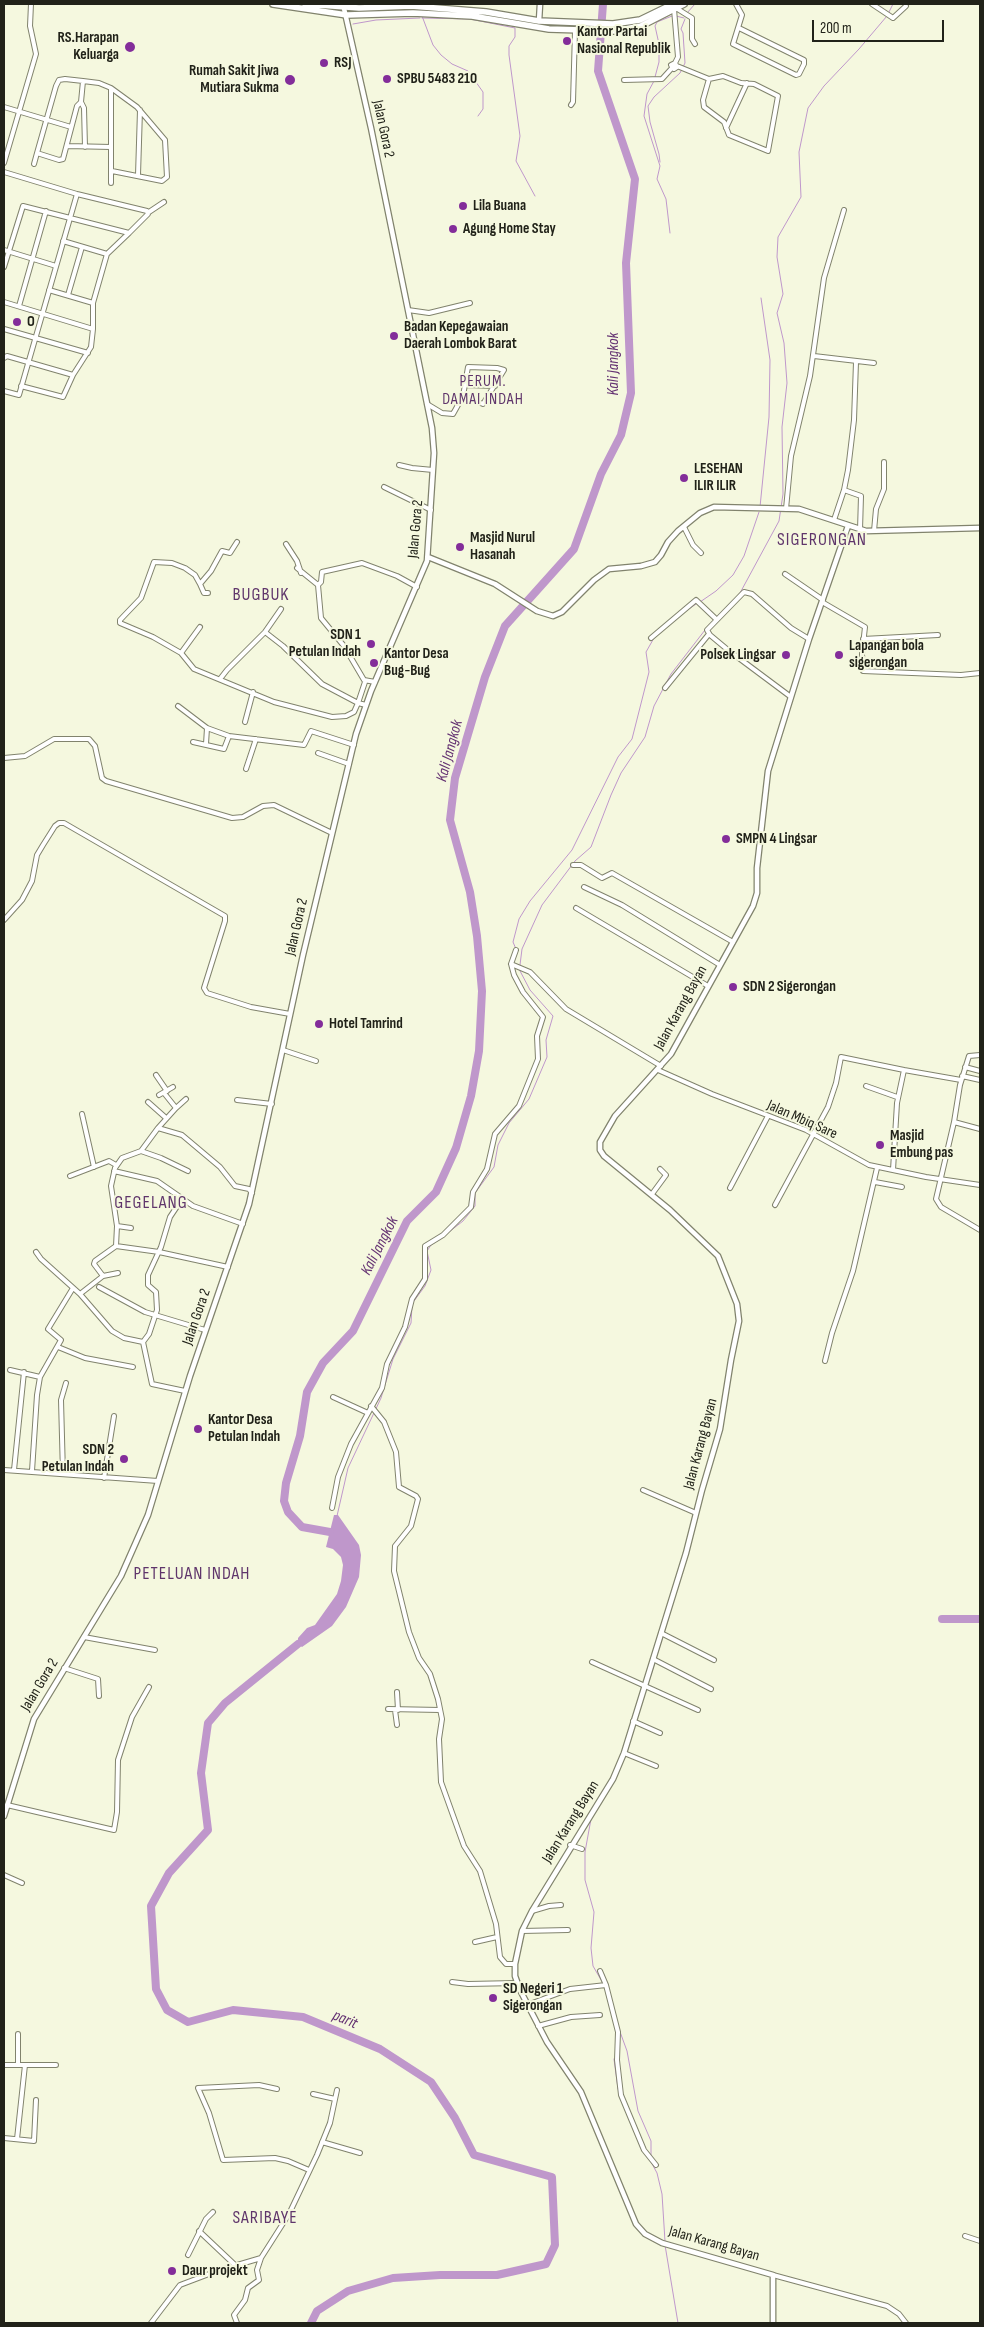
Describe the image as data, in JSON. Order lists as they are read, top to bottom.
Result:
{
  "streets": {
    "street": ["Jalan Gora 2", "Jalan Karang Bayan", "Jalan Mbiq Sare"]
  },
  "crossings": [
    ["Jalan Karang Bayan", "Jalan Mbiq Sare"]
  ],
  "districts": [
    "PERUM. DAMAI INDAH",
    "SIGERONGAN",
    "BUGBUK",
    "GEGELANG",
    "PETELUAN INDAH",
    "SARIBAYE"
  ],
  "water": ["Kali Jangkok", "parit"],
  "places": [
    "Kantor Partai Nasional Republik",
    "RS.Harapan Keluarga",
    "RSJ",
    "SPBU 5483 210",
    "Rumah Sakit Jiwa Mutiara Sukma",
    "Lila Buana",
    "Agung Home Stay",
    "O",
    "Badan Kepegawaian Daerah Lombok Barat",
    "LESEHAN ILIR ILIR",
    "Masjid Nurul Hasanah",
    "SDN 1 Petulan Indah",
    "Polsek Lingsar",
    "Lapangan bola sigerongan",
    "Kantor Desa Bug-Bug",
    "SMPN 4 Lingsar",
    "SDN 2 Sigerongan",
    "Hotel Tamrind",
    "Masjid Embung pas",
    "Kantor Desa Petulan Indah",
    "SDN 2 Petulan Indah",
    "SD Negeri 1 Sigerongan",
    "Daur projekt"
  ],
  "scale_bar": "200 m"
}
